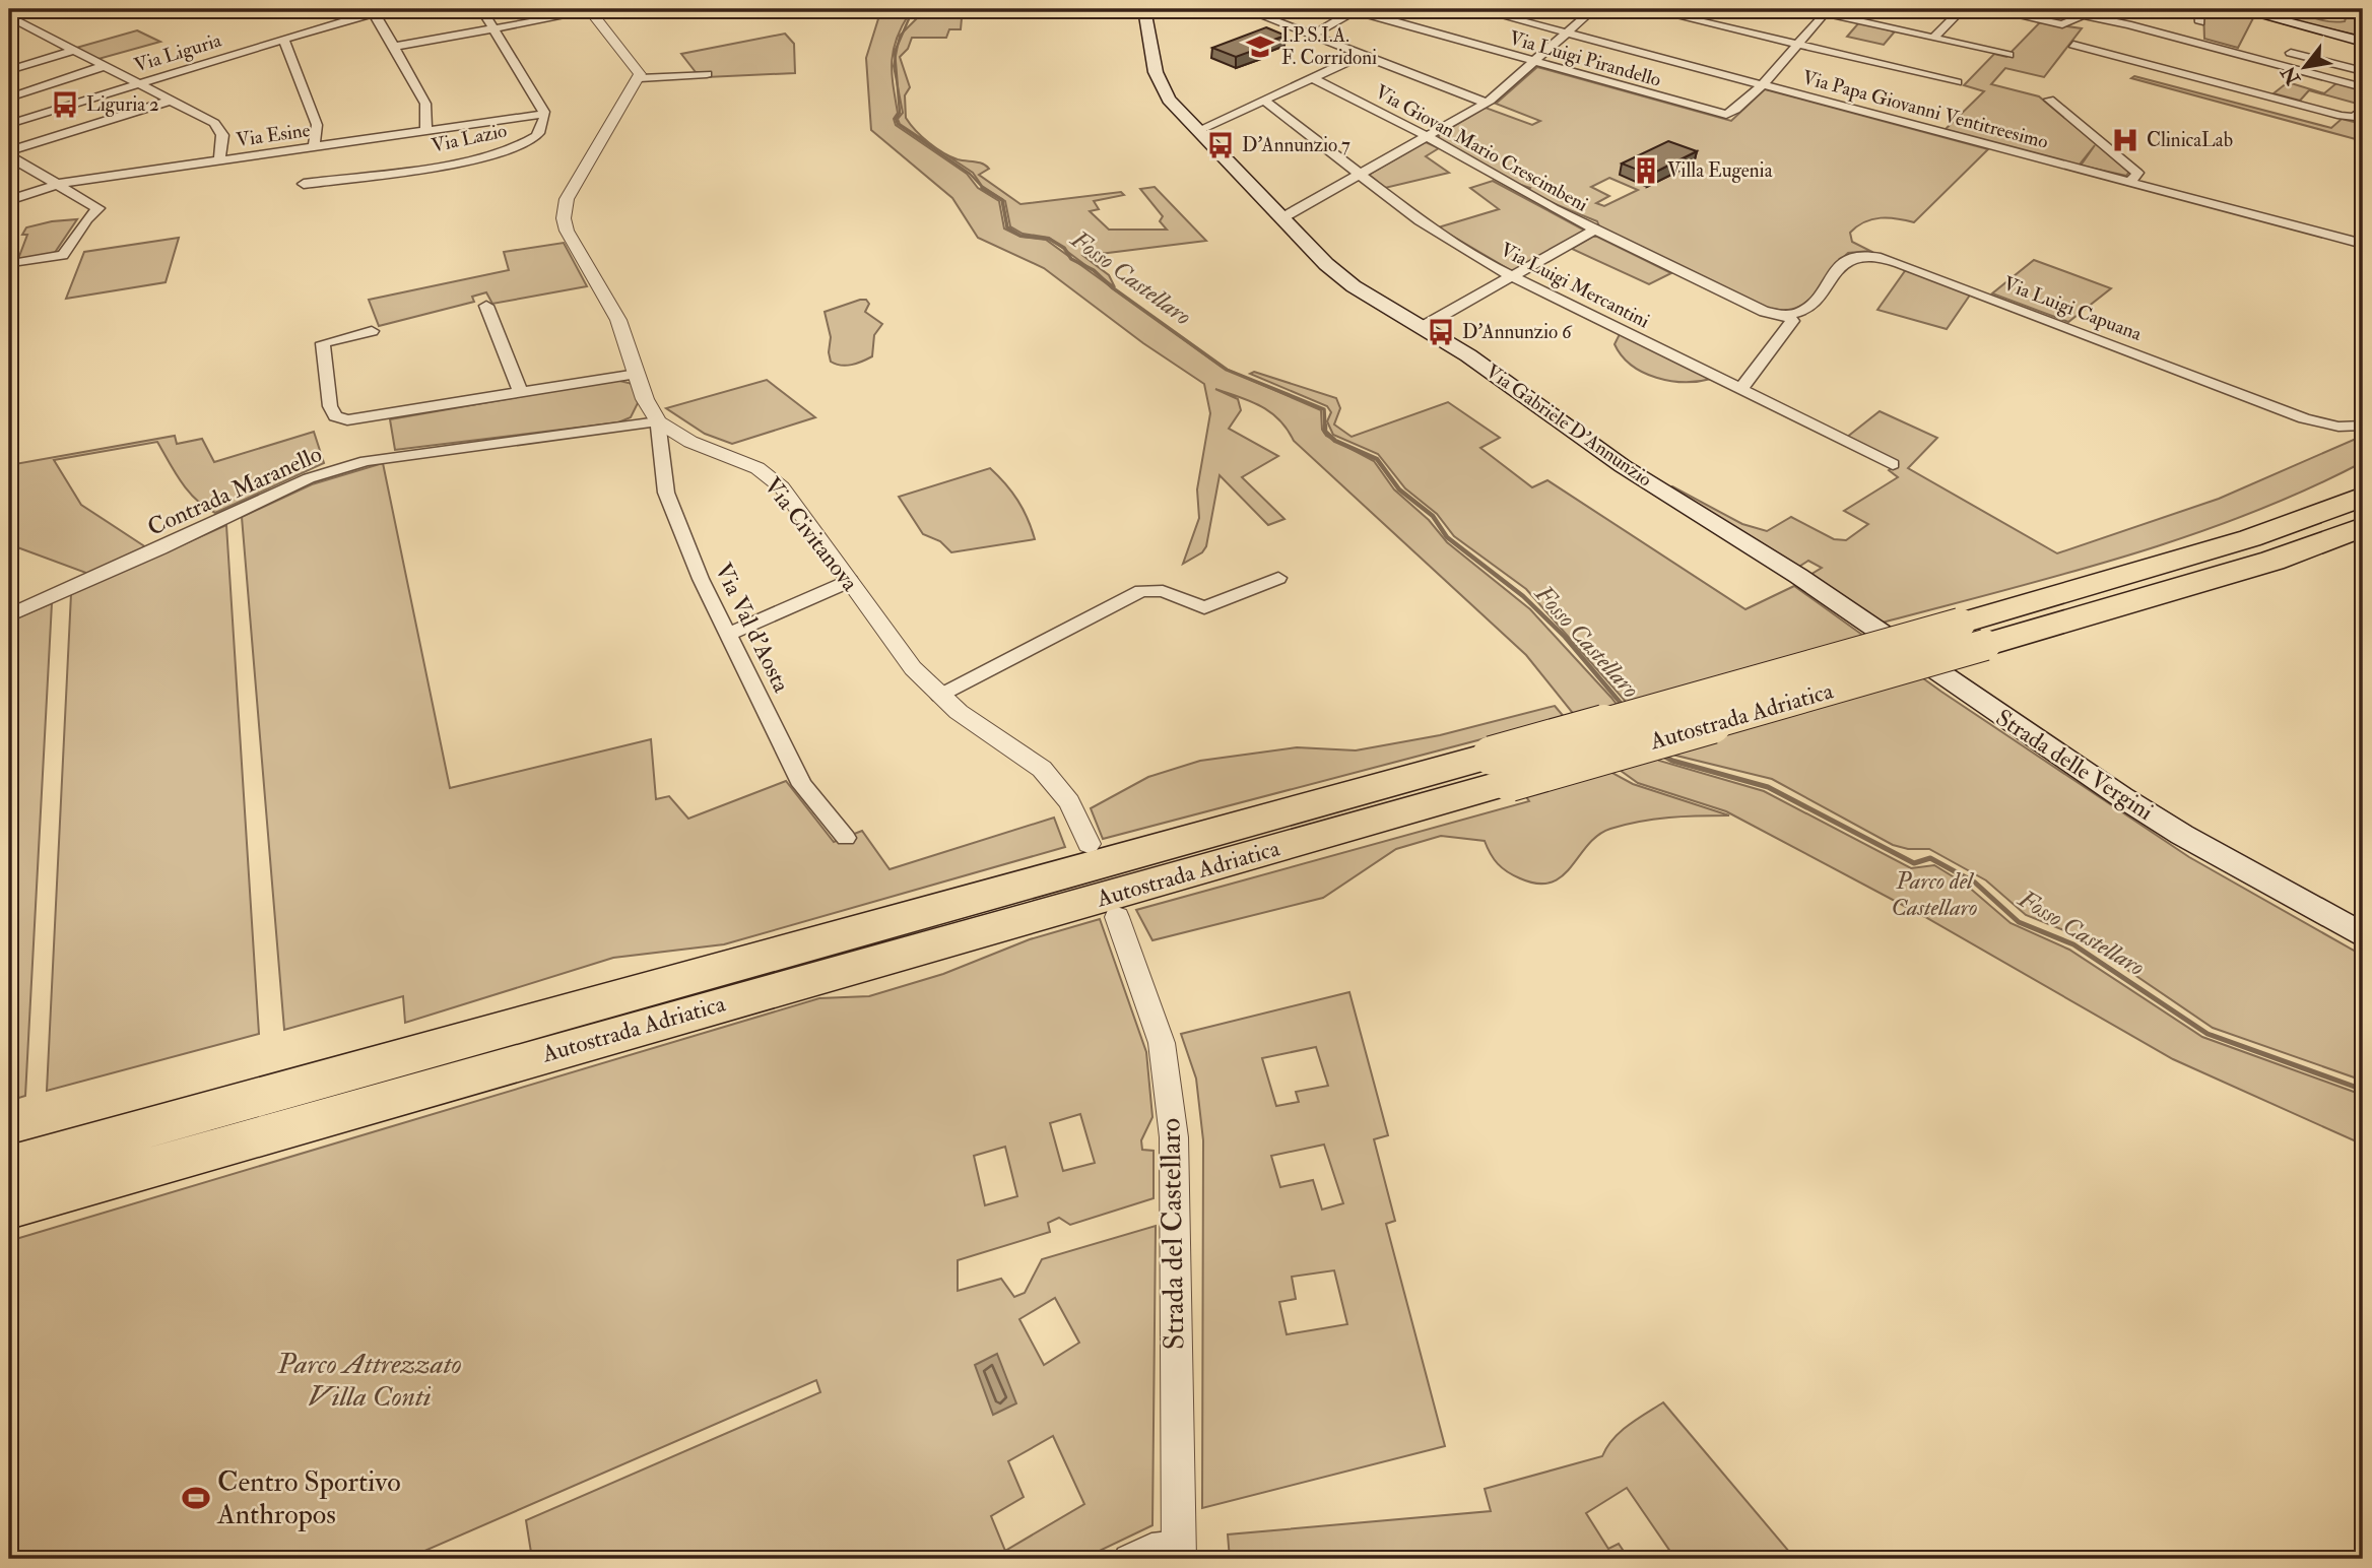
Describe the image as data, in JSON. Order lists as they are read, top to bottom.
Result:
{
  "streets": {
    "highway": ["Autostrada Adriatica"],
    "main road": ["Via Gabriele D'Annunzio", "Strada delle Vergini"],
    "street": [
      "Via Liguria",
      "Via Luigi Pirandello",
      "Via Papa Giovanni Ventitreesimo",
      "Via Esine",
      "Via Lazio",
      "Via Giovan Mario Crescimbeni",
      "Via Luigi Mercantini",
      "Via Luigi Capuana",
      "Contrada Maranello",
      "Via Civitanova",
      "Via Val d'Aosta",
      "Strada del Castellaro"
    ]
  },
  "crossings": [
    ["Via Luigi Pirandello", "Via Papa Giovanni Ventitreesimo"],
    ["Via Esine", "Via Lazio"],
    ["Via Gabriele D'Annunzio", "Strada delle Vergini"],
    ["Contrada Maranello", "Via Civitanova"],
    ["Contrada Maranello", "Via Val d'Aosta"],
    ["Via Civitanova", "Via Val d'Aosta"]
  ],
  "water": ["Fosso Castellaro"],
  "parks": ["Parco del Castellaro", "Parco Attrezzato Villa Conti"],
  "places": {
    "school or university": ["I.P.S.I.A. F. Corridoni"],
    "bus stop": ["Liguria 2", "D'Annunzio 7", "D'Annunzio 6"],
    "hospital": ["ClinicaLab"],
    "building": ["Villa Eugenia"],
    "sports": ["Centro Sportivo Anthropos"]
  },
  "north": "bottom left"
}
